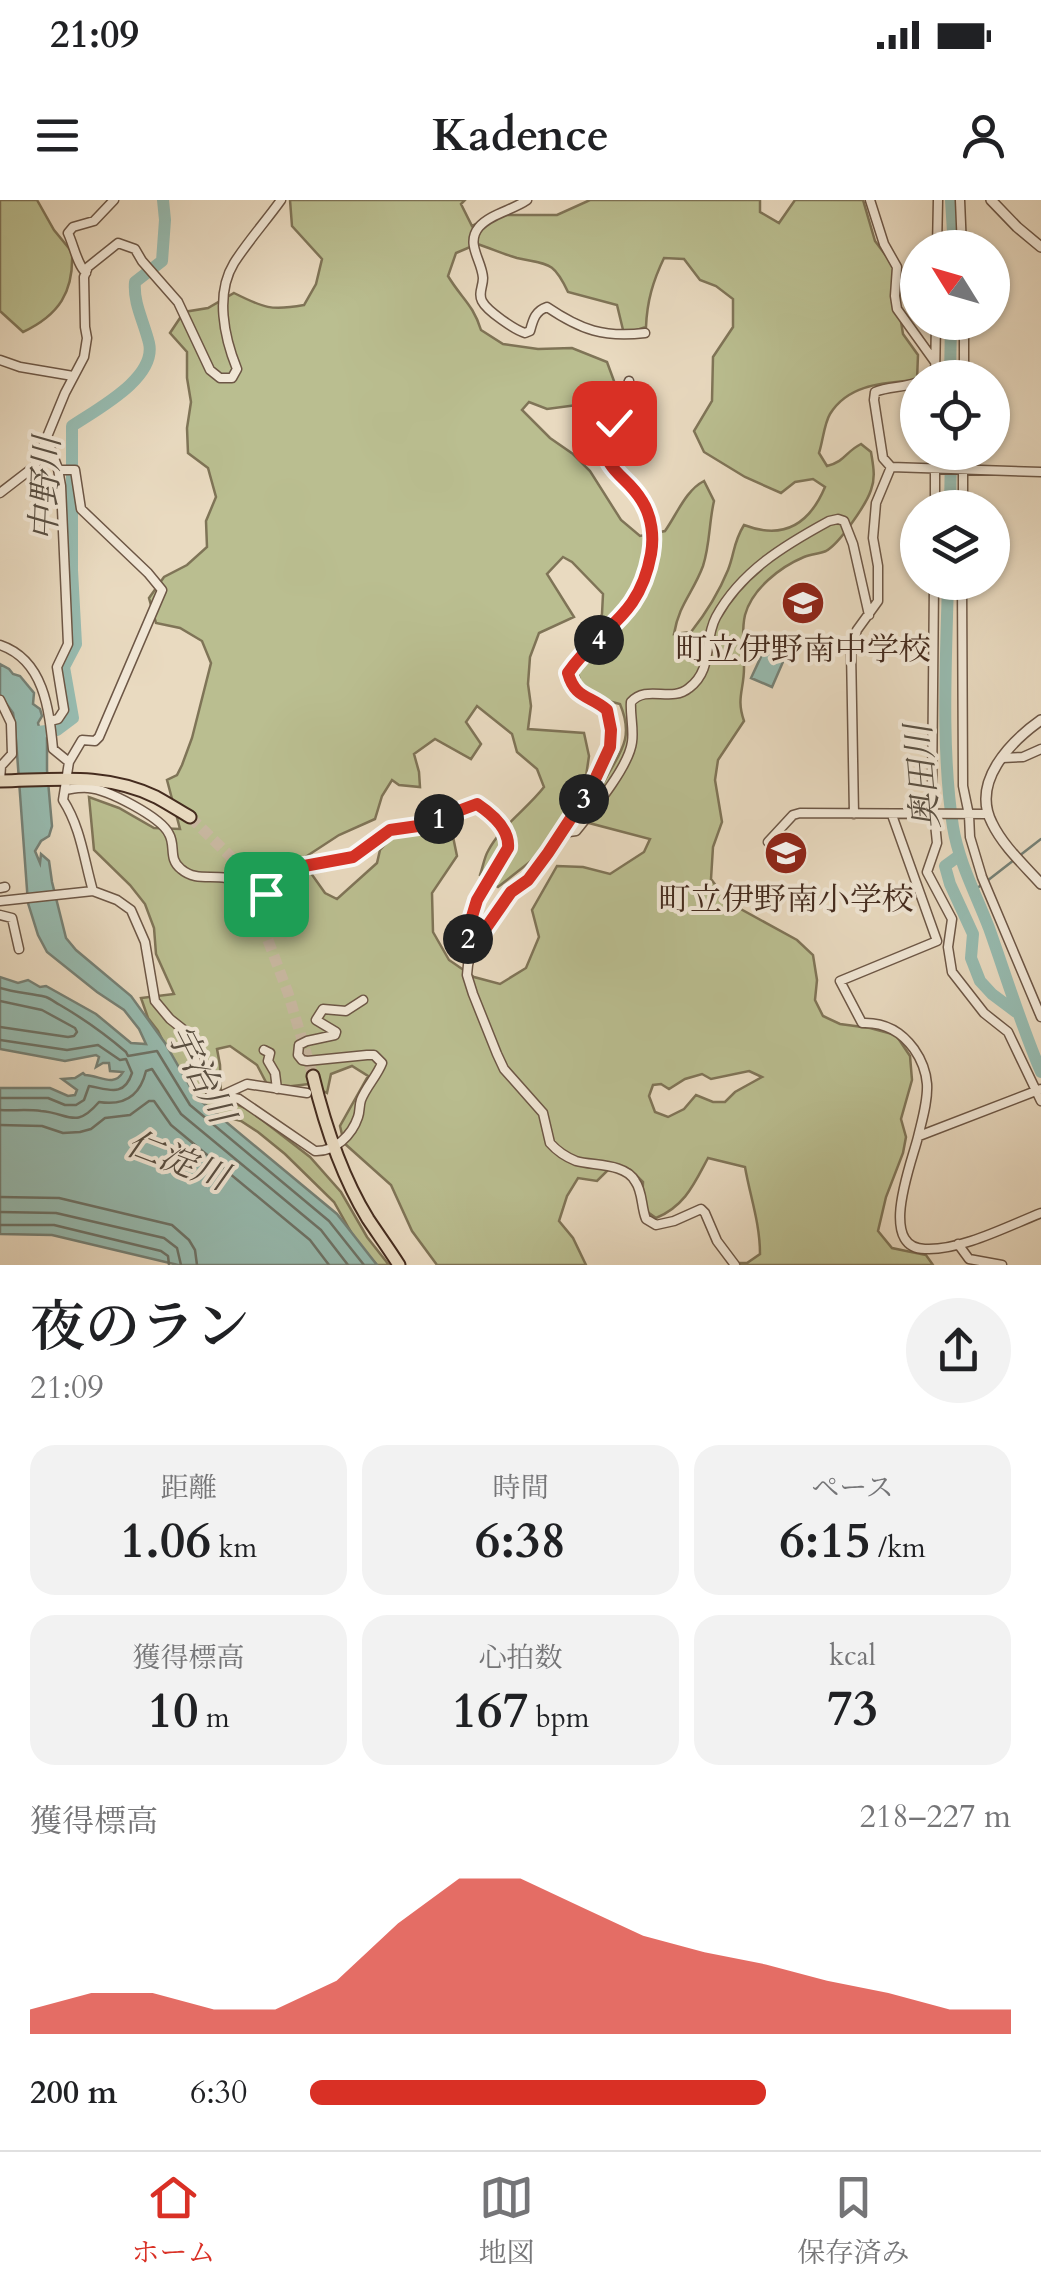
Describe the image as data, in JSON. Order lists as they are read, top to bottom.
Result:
{
  "water": [
    "中野川",
    "奥田川",
    "宇治川",
    "仁淀川"
  ],
  "places": {
    "school or university": ["町立伊野南中学校", "町立伊野南小学校"]
  },
  "north": "top left",
  "page": {
    "status": "21:09",
    "header": "Kadence",
    "pins": [
      "4",
      "3",
      "1",
      "2"
    ],
    "heading": ["夜のラン", "21:09"],
    "stats": [
      ["距離", "1.06 km"],
      ["時間", "6:38"],
      ["ペース", "6:15 /km"],
      ["獲得標高", "10 m"],
      ["心拍数", "167 bpm"],
      ["kcal", "73"]
    ],
    "chart": ["獲得標高", "218–227 m"],
    "list": [
      {
        "name": "200 m",
        "note": "6:30"
      }
    ],
    "tabs": ["ホーム", "地図", "保存済み"]
  }
}
